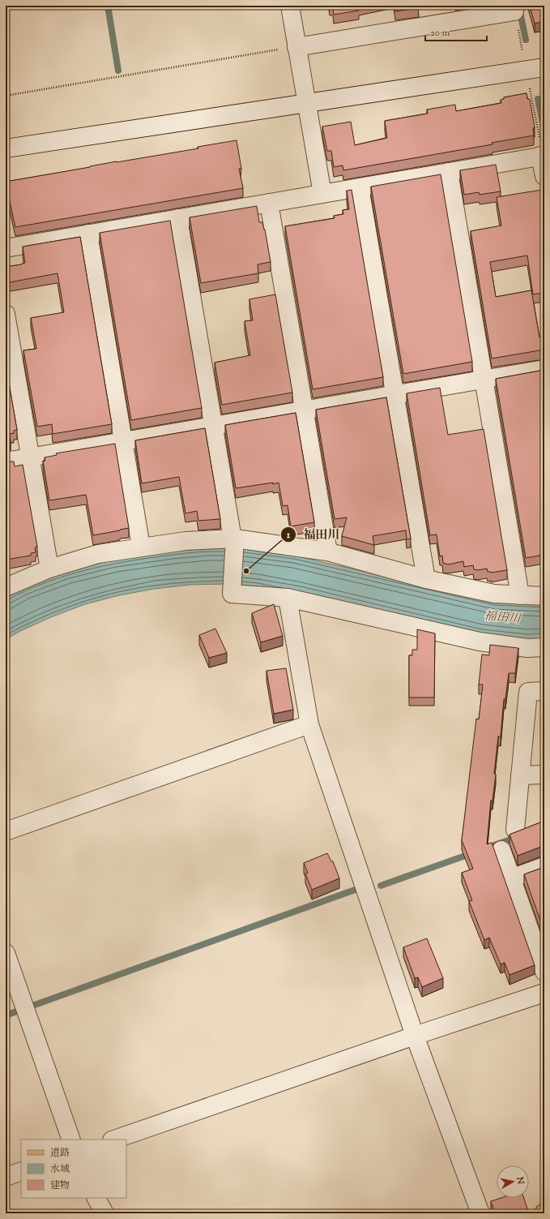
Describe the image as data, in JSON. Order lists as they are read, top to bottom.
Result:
{
  "water": ["福田川"],
  "places": ["福田川"],
  "legend": ["道路", "水域", "建物"],
  "scale_bar": "20 m",
  "north": "right"
}
